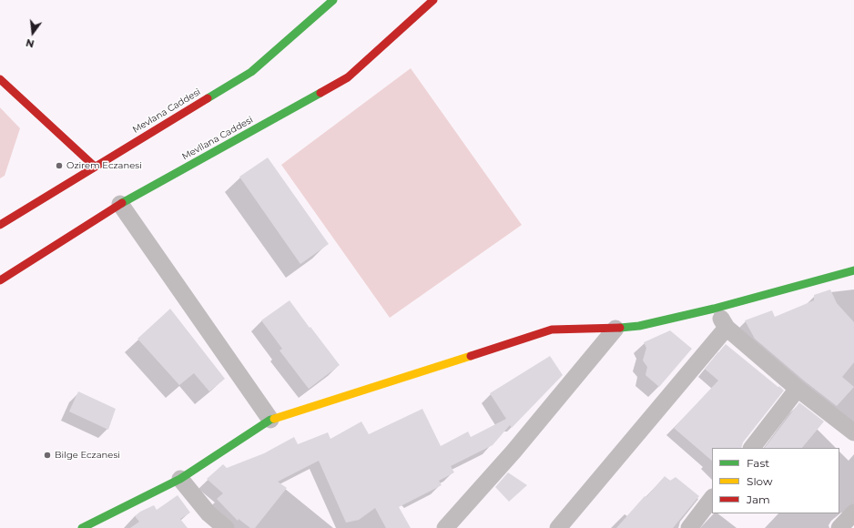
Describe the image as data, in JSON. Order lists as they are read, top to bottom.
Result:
{
  "streets": {
    "street": ["Mevlana Caddesi", "Mevllana Caddesi"]
  },
  "places": ["Ozirem Eczanesi", "Bilge Eczanesi"],
  "legend": ["Fast", "Slow", "Jam"],
  "north": "bottom"
}
